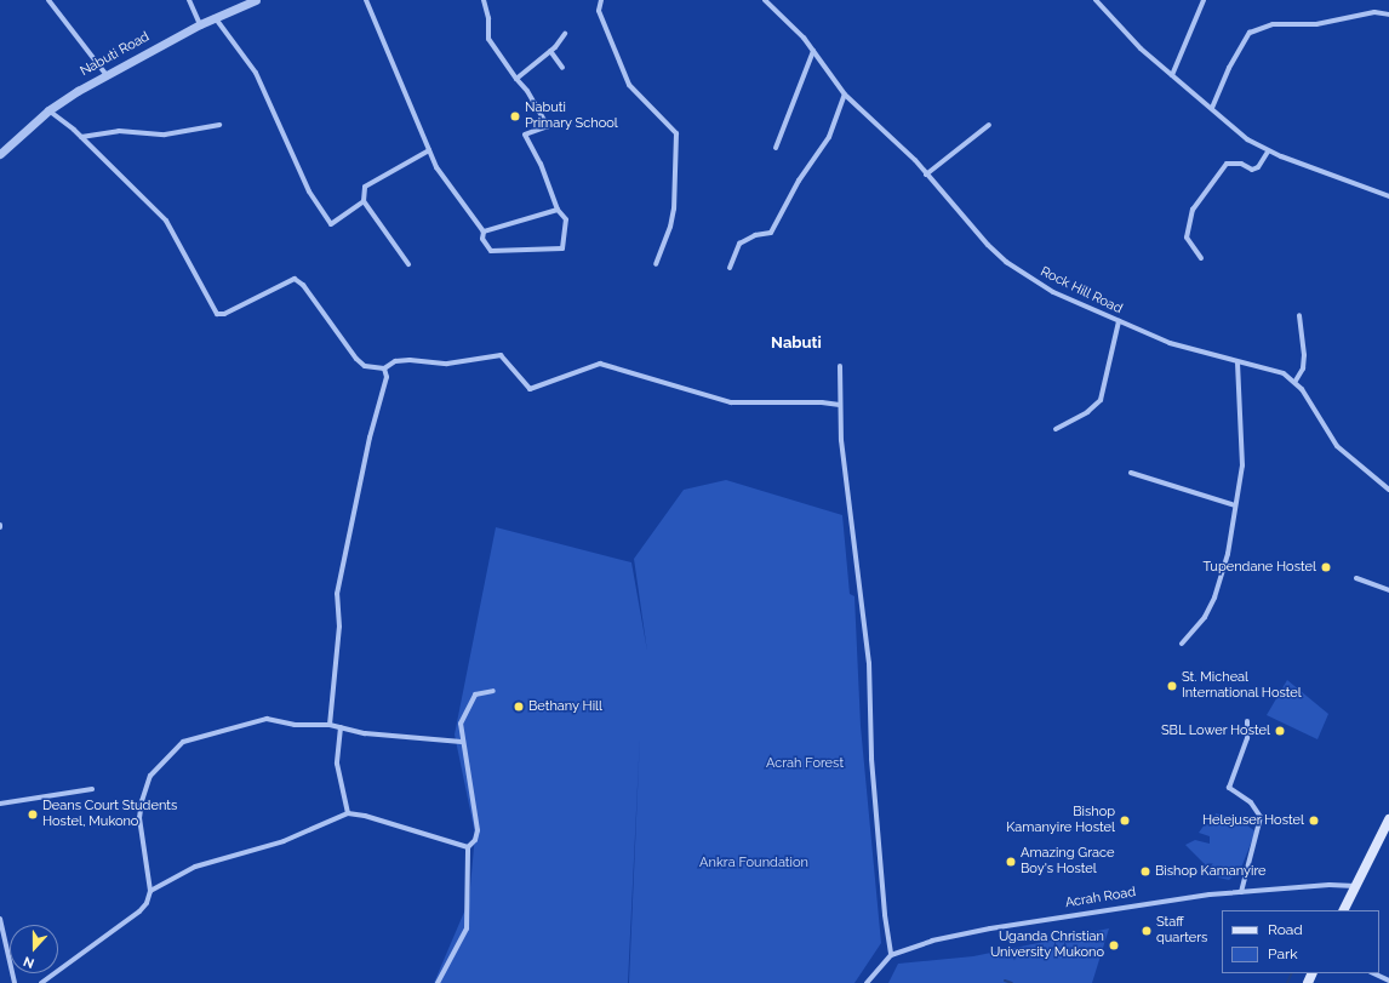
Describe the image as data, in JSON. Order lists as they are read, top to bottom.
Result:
{
  "streets": {
    "street": ["Nabuti Road", "Rock Hill Road", "Acrah Road"]
  },
  "districts": ["Nabuti"],
  "parks": ["Acrah Forest", "Ankra Foundation"],
  "places": [
    "Nabuti Primary School",
    "Tupendane Hostel",
    "St. Micheal International Hostel",
    "Bethany Hill",
    "SBL Lower Hostel",
    "Deans Court Students Hostel, Mukono",
    "Bishop Kamanyire Hostel",
    "Helejuser Hostel",
    "Amazing Grace Boy's Hostel",
    "Bishop Kamanyire",
    "Staff quarters",
    "Uganda Christian University Mukono"
  ],
  "legend": ["Road", "Park"],
  "north": "bottom"
}
